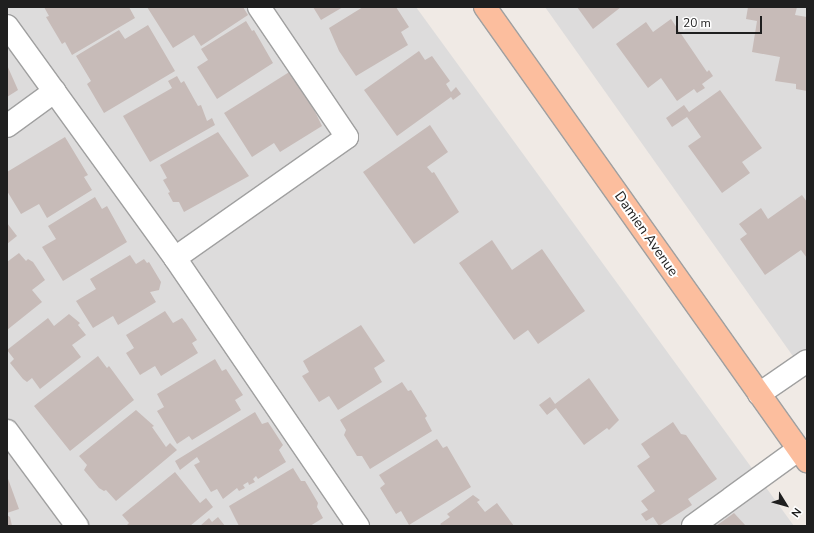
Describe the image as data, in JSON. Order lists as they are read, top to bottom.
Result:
{
  "streets": {
    "main road": ["Damien Avenue"]
  },
  "scale_bar": "20 m",
  "north": "bottom right"
}
